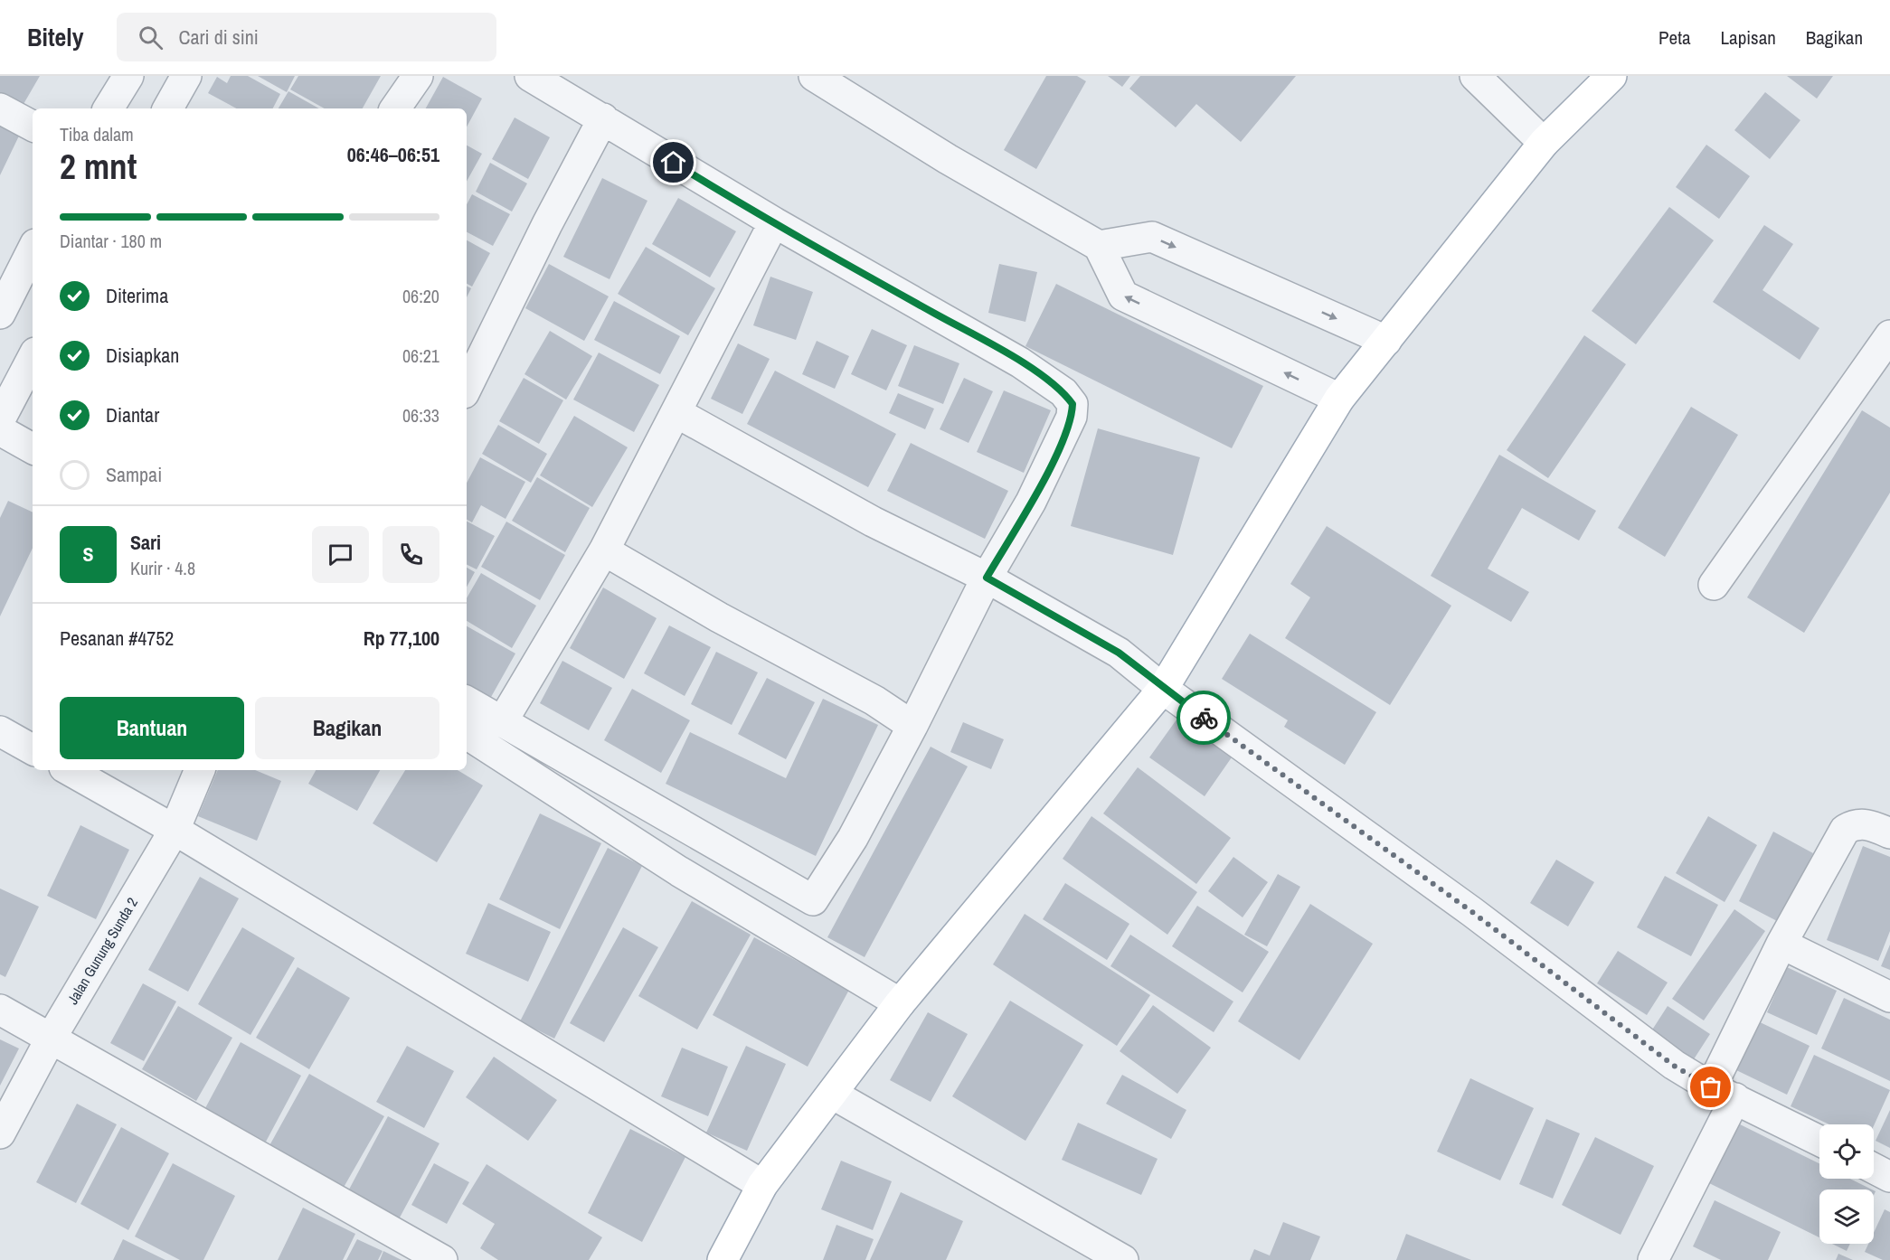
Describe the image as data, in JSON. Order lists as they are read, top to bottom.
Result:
{
  "streets": {
    "street": ["Jalan Gunung Sunda 2"]
  },
  "page": {
    "header": "Bitely",
    "search": "Cari di sini",
    "nav": ["Peta", "Lapisan", "Bagikan"],
    "heading": ["2 mnt", "Tiba dalam", "06:46–06:51"],
    "panel": [
      "Sari",
      "Kurir · 4.8",
      "Pesanan #4752",
      "Rp 77,100"
    ],
    "bar": "Diantar · 180 m",
    "list": [
      ["Diterima", "06:20"],
      ["Disiapkan", "06:21"],
      ["Diantar", "06:33"],
      "Sampai"
    ],
    "round": "S",
    "buttons": ["Bantuan", "Bagikan"]
  }
}
